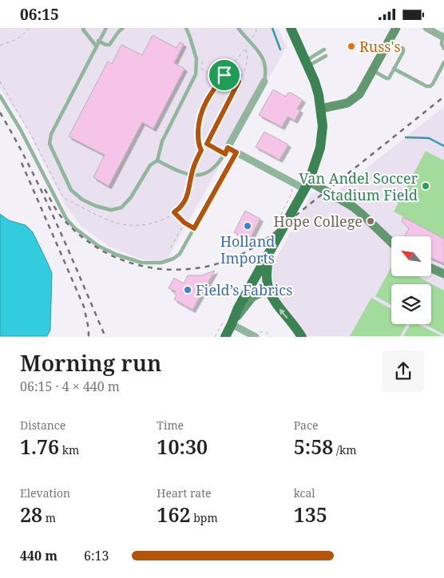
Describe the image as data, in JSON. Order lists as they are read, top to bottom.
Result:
{
  "places": [
    "Russ's",
    "Van Andel Soccer Stadium Field",
    "Hope College",
    "Holland Imports",
    "Field’s Fabrics"
  ],
  "north": "top left",
  "page": {
    "status": "06:15",
    "heading": ["Morning run", "06:15 · 4 × 440 m"],
    "stats": [
      ["Distance", "1.76 km"],
      ["Time", "10:30"],
      ["Pace", "5:58 /km"],
      ["Elevation", "28 m"],
      ["Heart rate", "162 bpm"],
      ["kcal", "135"]
    ],
    "list": [
      {
        "name": "440 m",
        "note": "6:13"
      }
    ]
  }
}
